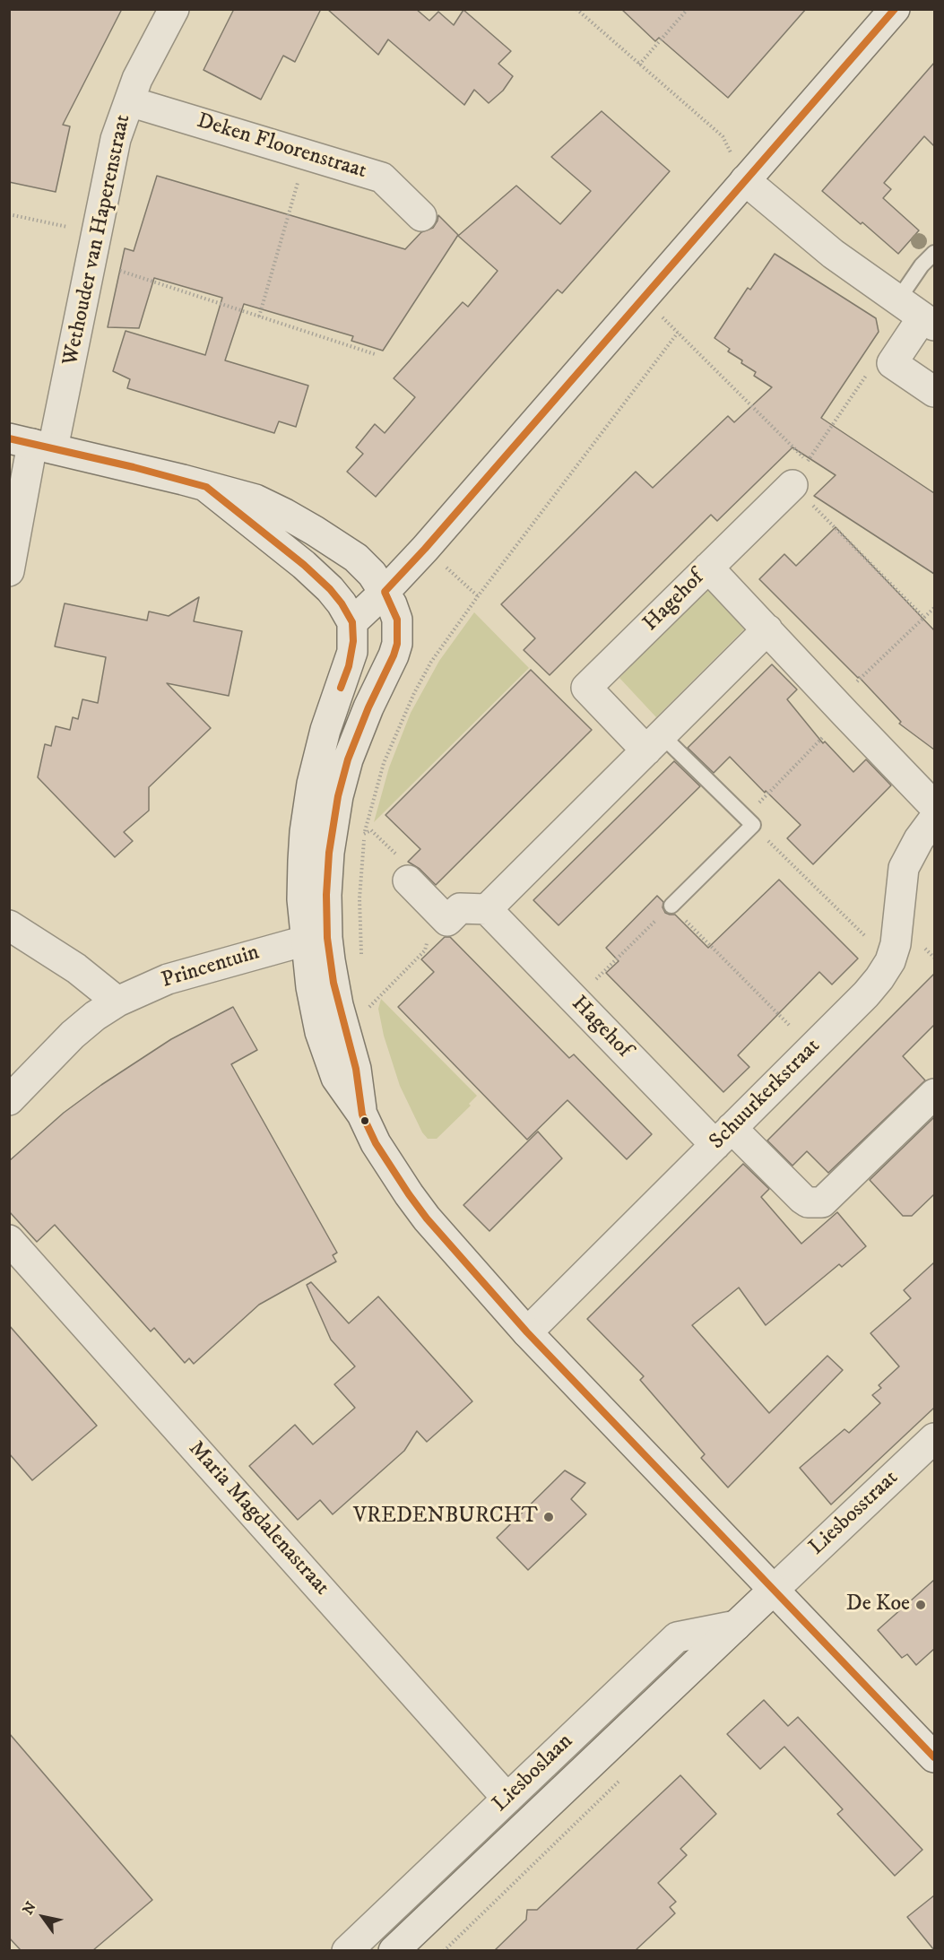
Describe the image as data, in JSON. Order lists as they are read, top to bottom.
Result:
{
  "streets": {
    "street": [
      "Deken Floorenstraat",
      "Wethouder van Haperenstraat",
      "Hagehof",
      "Princentuin",
      "Schuurkerkstraat",
      "Liesbosstraat",
      "Maria Magdalenastraat",
      "Liesboslaan"
    ]
  },
  "crossings": [
    ["Deken Floorenstraat", "Wethouder van Haperenstraat"],
    ["Hagehof", "Schuurkerkstraat"],
    ["Liesbosstraat", "Liesboslaan"],
    ["Maria Magdalenastraat", "Liesboslaan"]
  ],
  "places": ["VREDENBURCHT", "De Koe"],
  "north": "top left"
}
